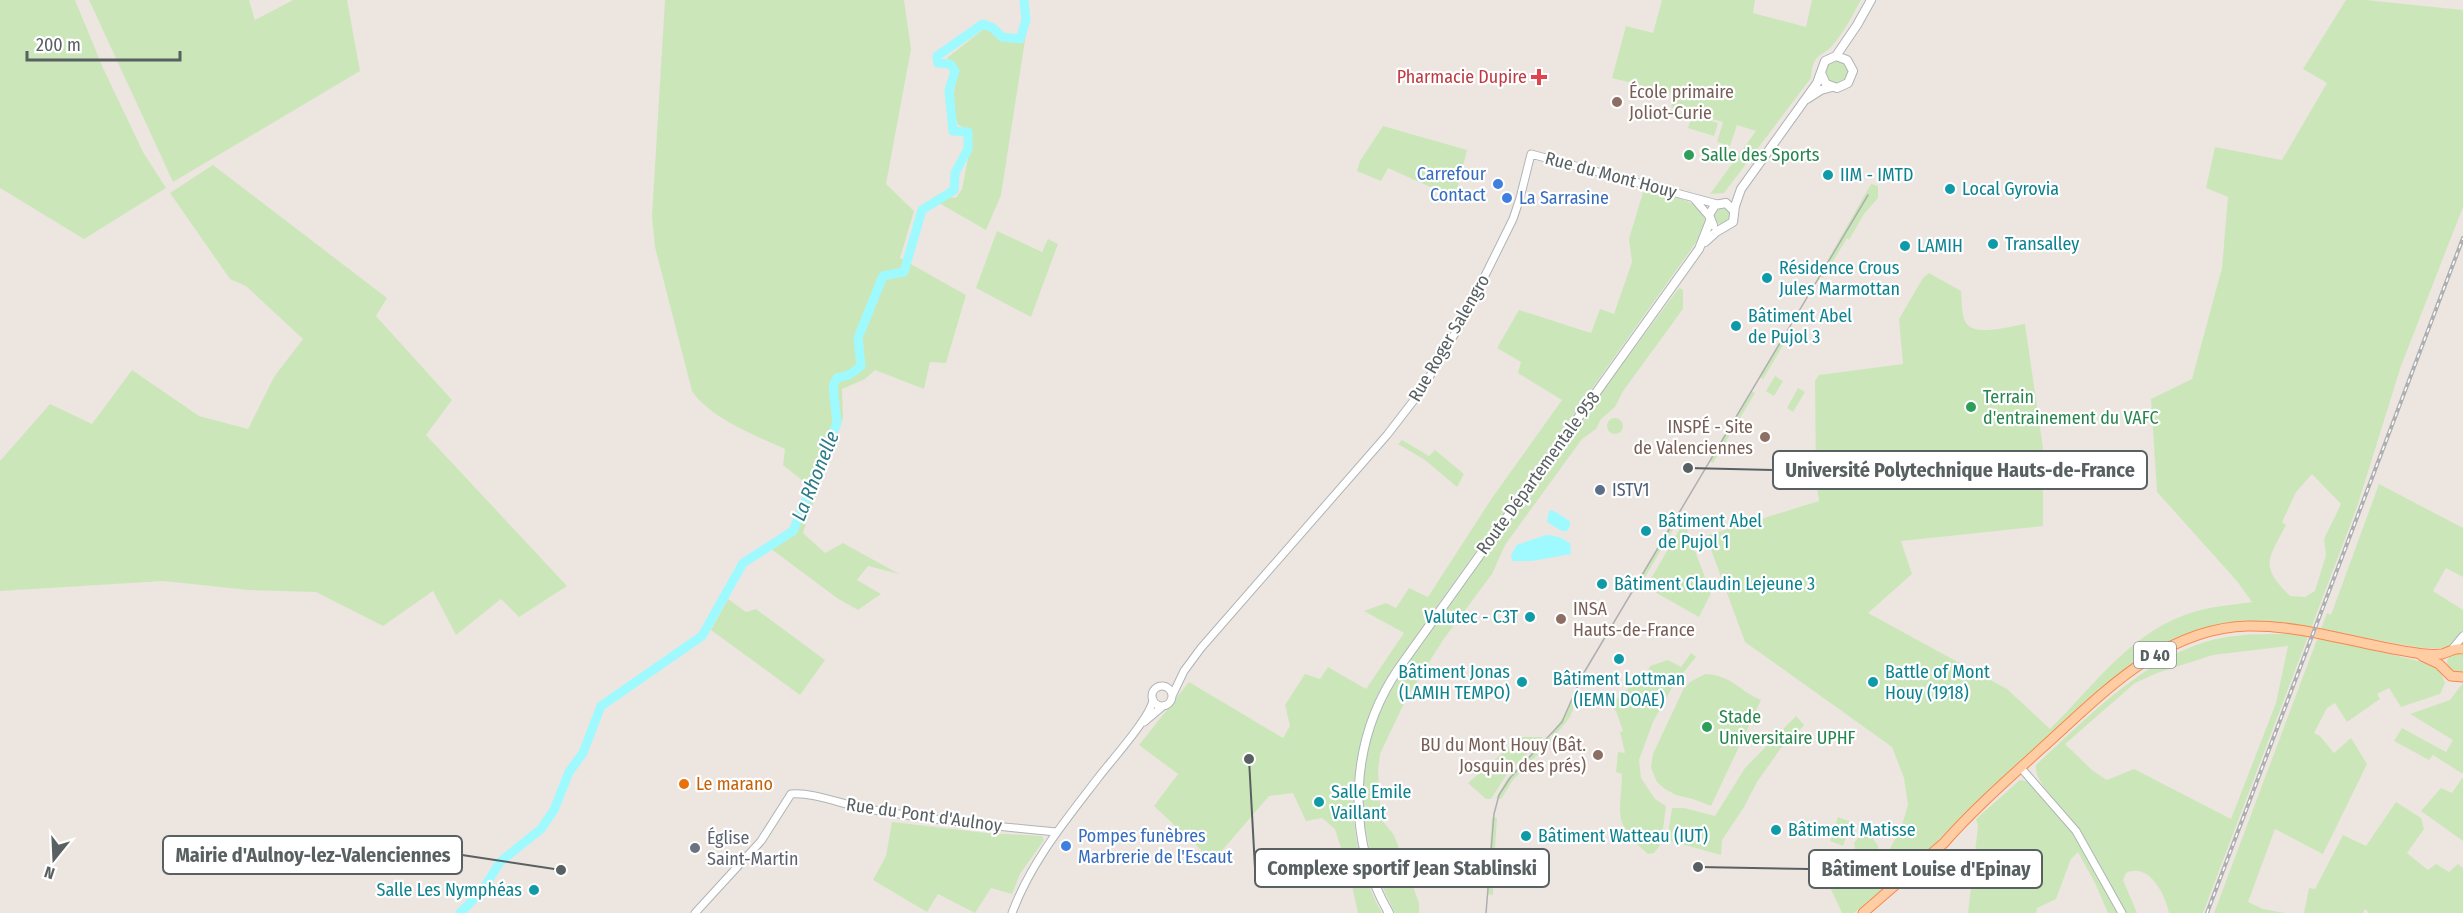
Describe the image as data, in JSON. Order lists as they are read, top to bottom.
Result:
{
  "streets": {
    "main road": ["Route Départementale 958", "D 40"],
    "street": ["Rue du Mont Houy", "Rue Roger Salengro", "Rue du Pont d'Aulnoy"]
  },
  "crossings": [
    ["Rue du Mont Houy", "Rue Roger Salengro"],
    ["Rue du Mont Houy", "Route Départementale 958"]
  ],
  "water": ["La Rhonelle"],
  "places": {
    "health": ["Pharmacie Dupire"],
    "other": [
      "École primaire Joliot-Curie",
      "Salle des Sports",
      "IIM - IMTD",
      "Carrefour Contact",
      "Local Gyrovia",
      "La Sarrasine",
      "Transalley",
      "LAMIH",
      "Résidence Crous Jules Marmottan",
      "Bâtiment Abel de Pujol 3",
      "Terrain d'entrainement du VAFC",
      "INSPÉ - Site de Valenciennes",
      "Université Polytechnique Hauts-de-France",
      "ISTV1",
      "Bâtiment Abel de Pujol 1",
      "Bâtiment Claudin Lejeune 3",
      "Valutec - C3T",
      "INSA Hauts-de-France",
      "Bâtiment Lottman (IEMN DOAE)",
      "Bâtiment Jonas (LAMIH TEMPO)",
      "Battle of Mont Houy (1918)",
      "Stade Universitaire UPHF",
      "BU du Mont Houy (Bât. Josquin des prés)",
      "Complexe sportif Jean Stablinski",
      "Le marano",
      "Salle Emile Vaillant",
      "Bâtiment Matisse",
      "Bâtiment Watteau (IUT)",
      "Pompes funèbres Marbrerie de l'Escaut",
      "Église Saint-Martin",
      "Bâtiment Louise d'Epinay",
      "Mairie d'Aulnoy-lez-Valenciennes",
      "Salle Les Nymphéas"
    ]
  },
  "scale_bar": "200 m",
  "north": "bottom"
}
